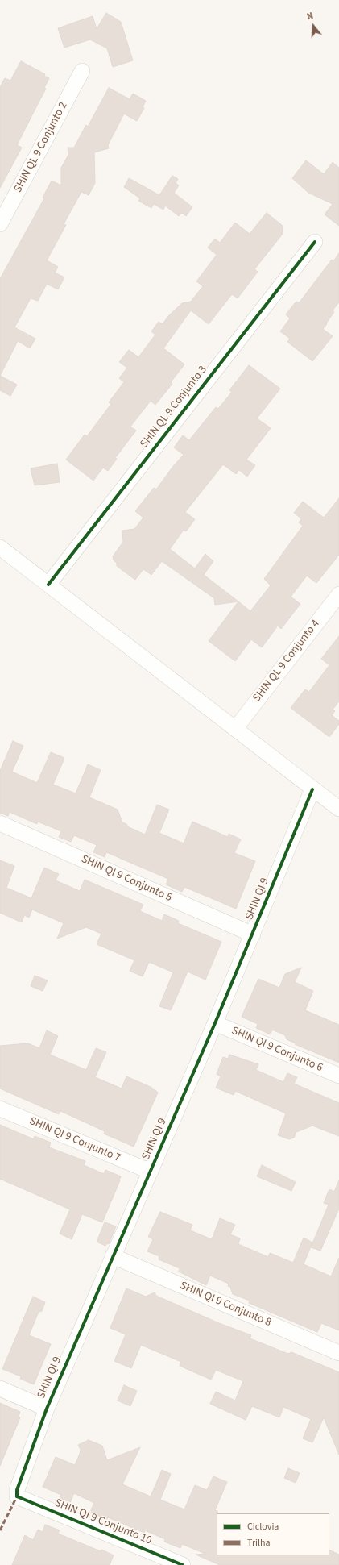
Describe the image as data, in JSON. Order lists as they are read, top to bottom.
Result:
{
  "streets": {
    "street": [
      "SHIN QL 9 Conjunto 2",
      "SHIN QL 9 Conjunto 3",
      "SHIN QL 9 Conjunto 4",
      "SHIN QI 9 Conjunto 5",
      "SHIN QI 9",
      "SHIN QI 9 Conjunto 6",
      "SHIN QI 9 Conjunto 7",
      "SHIN QI 9 Conjunto 8",
      "SHIN QI 9 Conjunto 10"
    ]
  },
  "crossings": [
    ["SHIN QI 9 Conjunto 5", "SHIN QI 9"],
    ["SHIN QI 9", "SHIN QI 9 Conjunto 6"],
    ["SHIN QI 9", "SHIN QI 9 Conjunto 7"],
    ["SHIN QI 9", "SHIN QI 9 Conjunto 8"],
    ["SHIN QI 9", "SHIN QI 9 Conjunto 10"]
  ],
  "legend": ["Ciclovia", "Trilha"],
  "north": "top"
}
